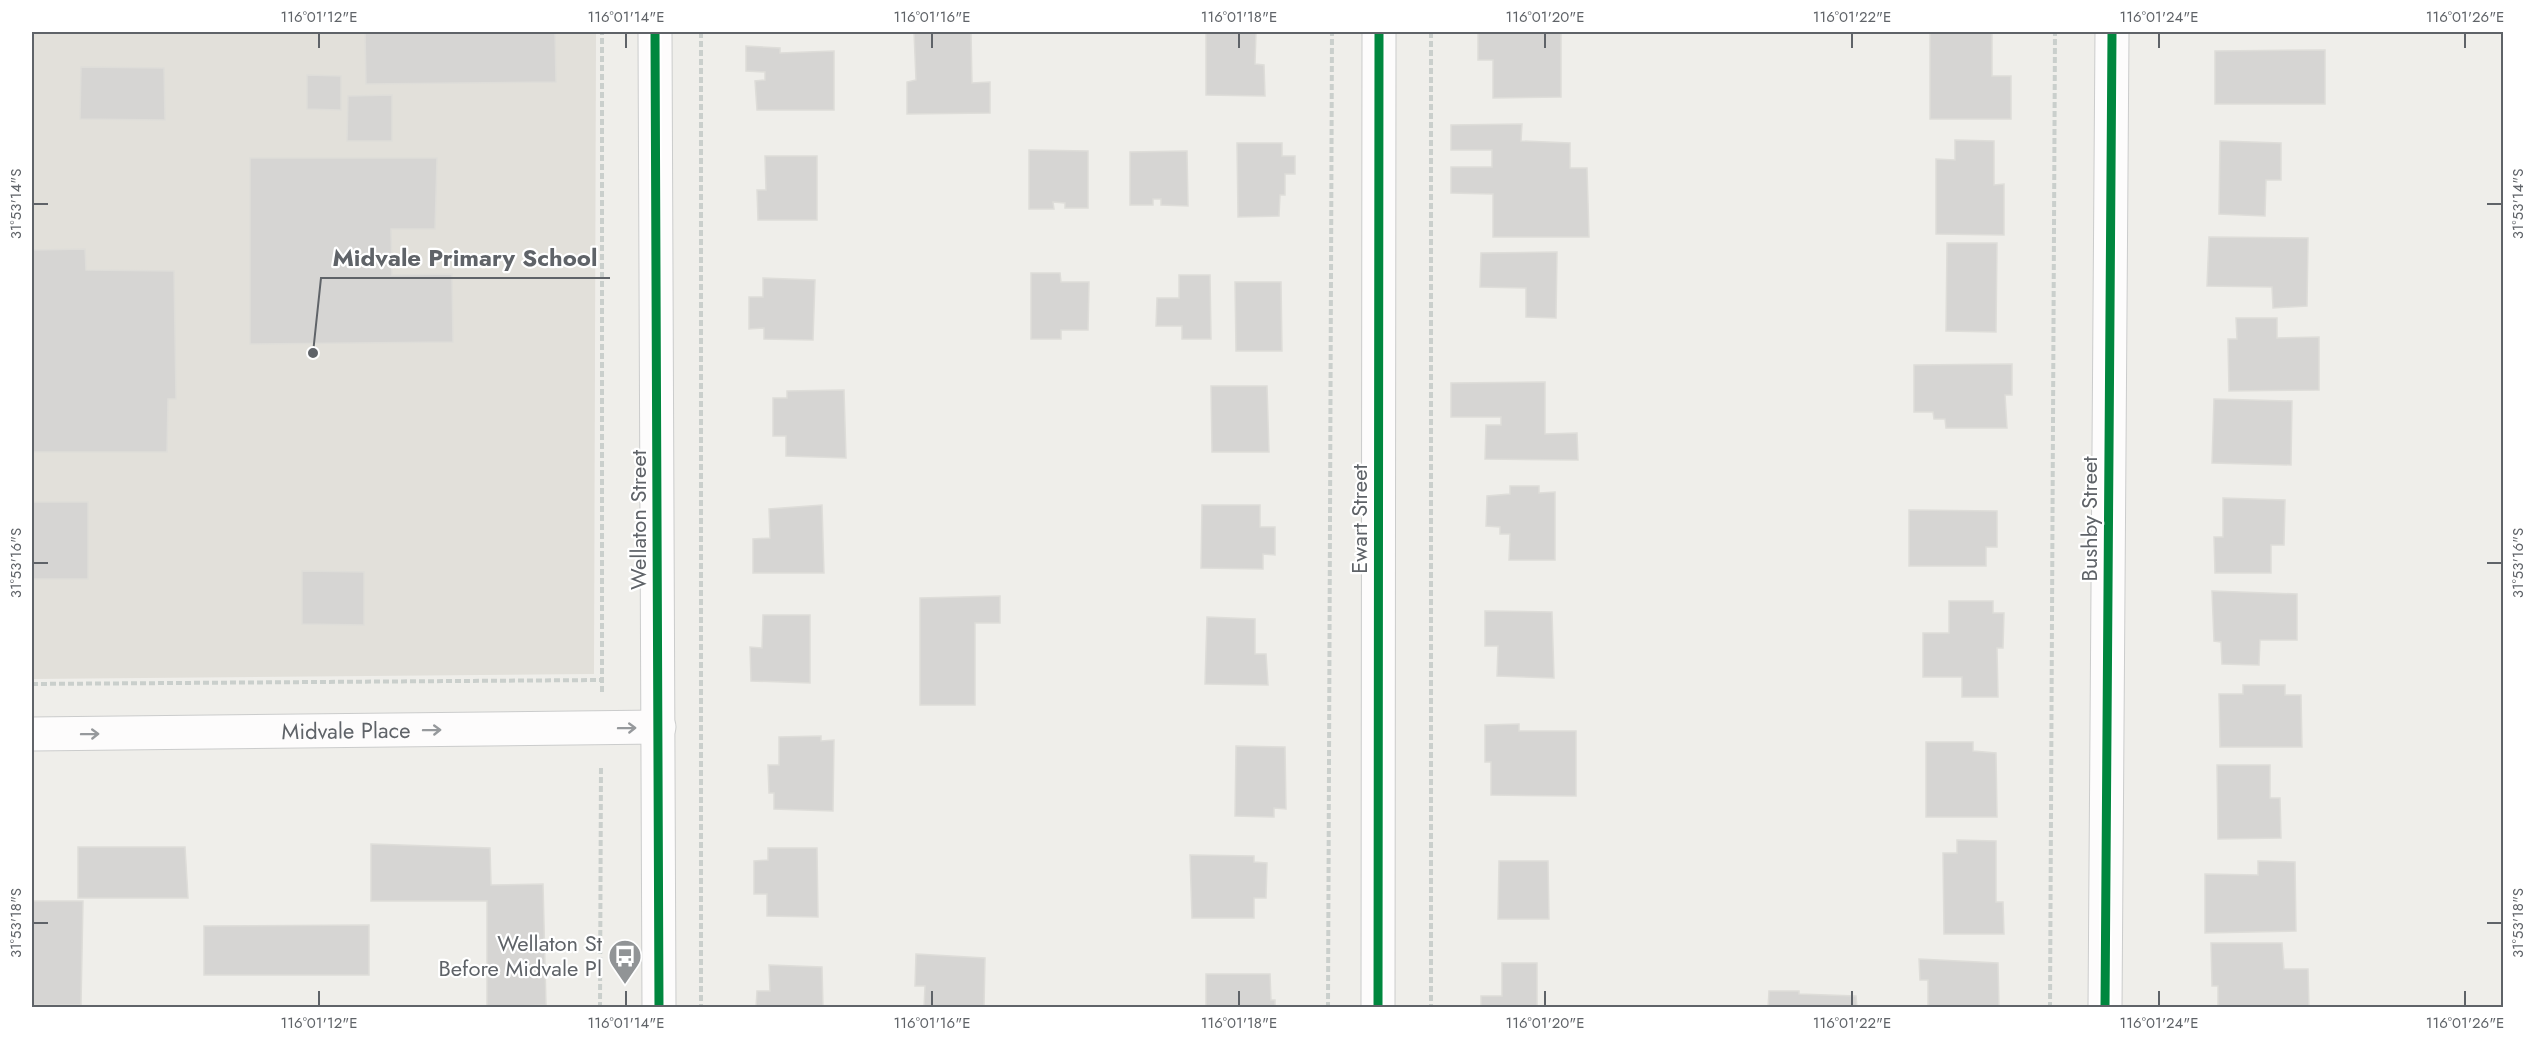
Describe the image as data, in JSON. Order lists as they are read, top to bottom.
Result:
{
  "streets": {
    "street": [
      "Ewart Street",
      "Bushby Street",
      "Wellaton Street",
      "Midvale Place"
    ]
  },
  "crossings": [
    ["Wellaton Street", "Midvale Place"]
  ],
  "one_way": ["Midvale Place"],
  "places": {
    "other": ["Midvale Primary School"],
    "bus stop": ["Wellaton St Before Midvale Pl"]
  },
  "coordinates": [
    "116°01'12\"E",
    "116°01'14\"E",
    "116°01'16\"E",
    "116°01'18\"E",
    "116°01'20\"E",
    "116°01'22\"E",
    "116°01'24\"E",
    "116°01'26\"E",
    "31°53'14\"S",
    "31°53'16\"S",
    "31°53'18\"S"
  ]
}
